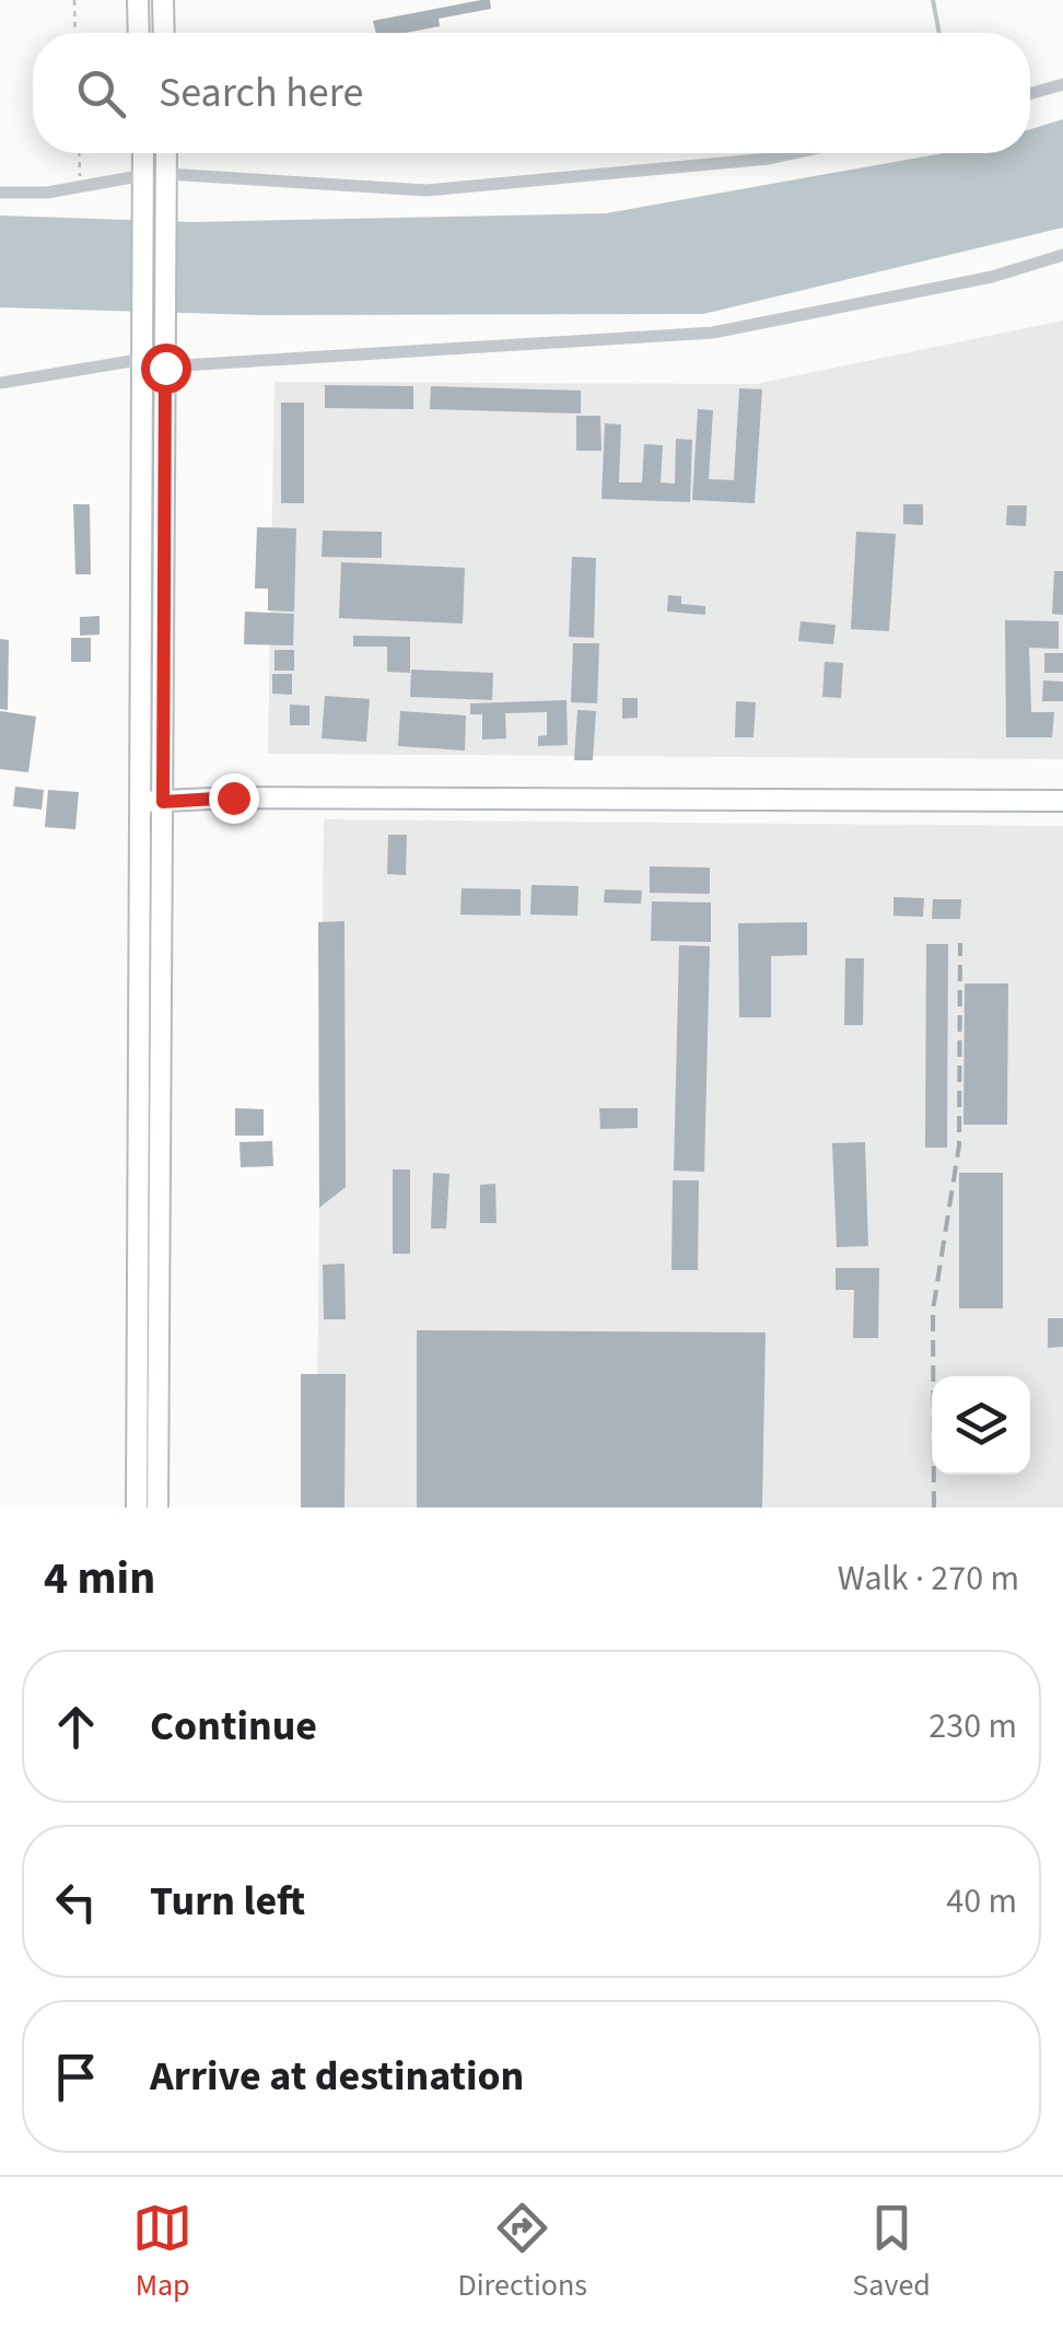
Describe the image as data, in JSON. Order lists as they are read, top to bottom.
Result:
{
  "page": {
    "search": "Search here",
    "heading": ["4 min", "Walk · 270 m"],
    "list": [
      ["Continue", "230 m"],
      ["Turn left", "40 m"],
      "Arrive at destination"
    ],
    "nav": ["Map", "Directions", "Saved"]
  }
}
